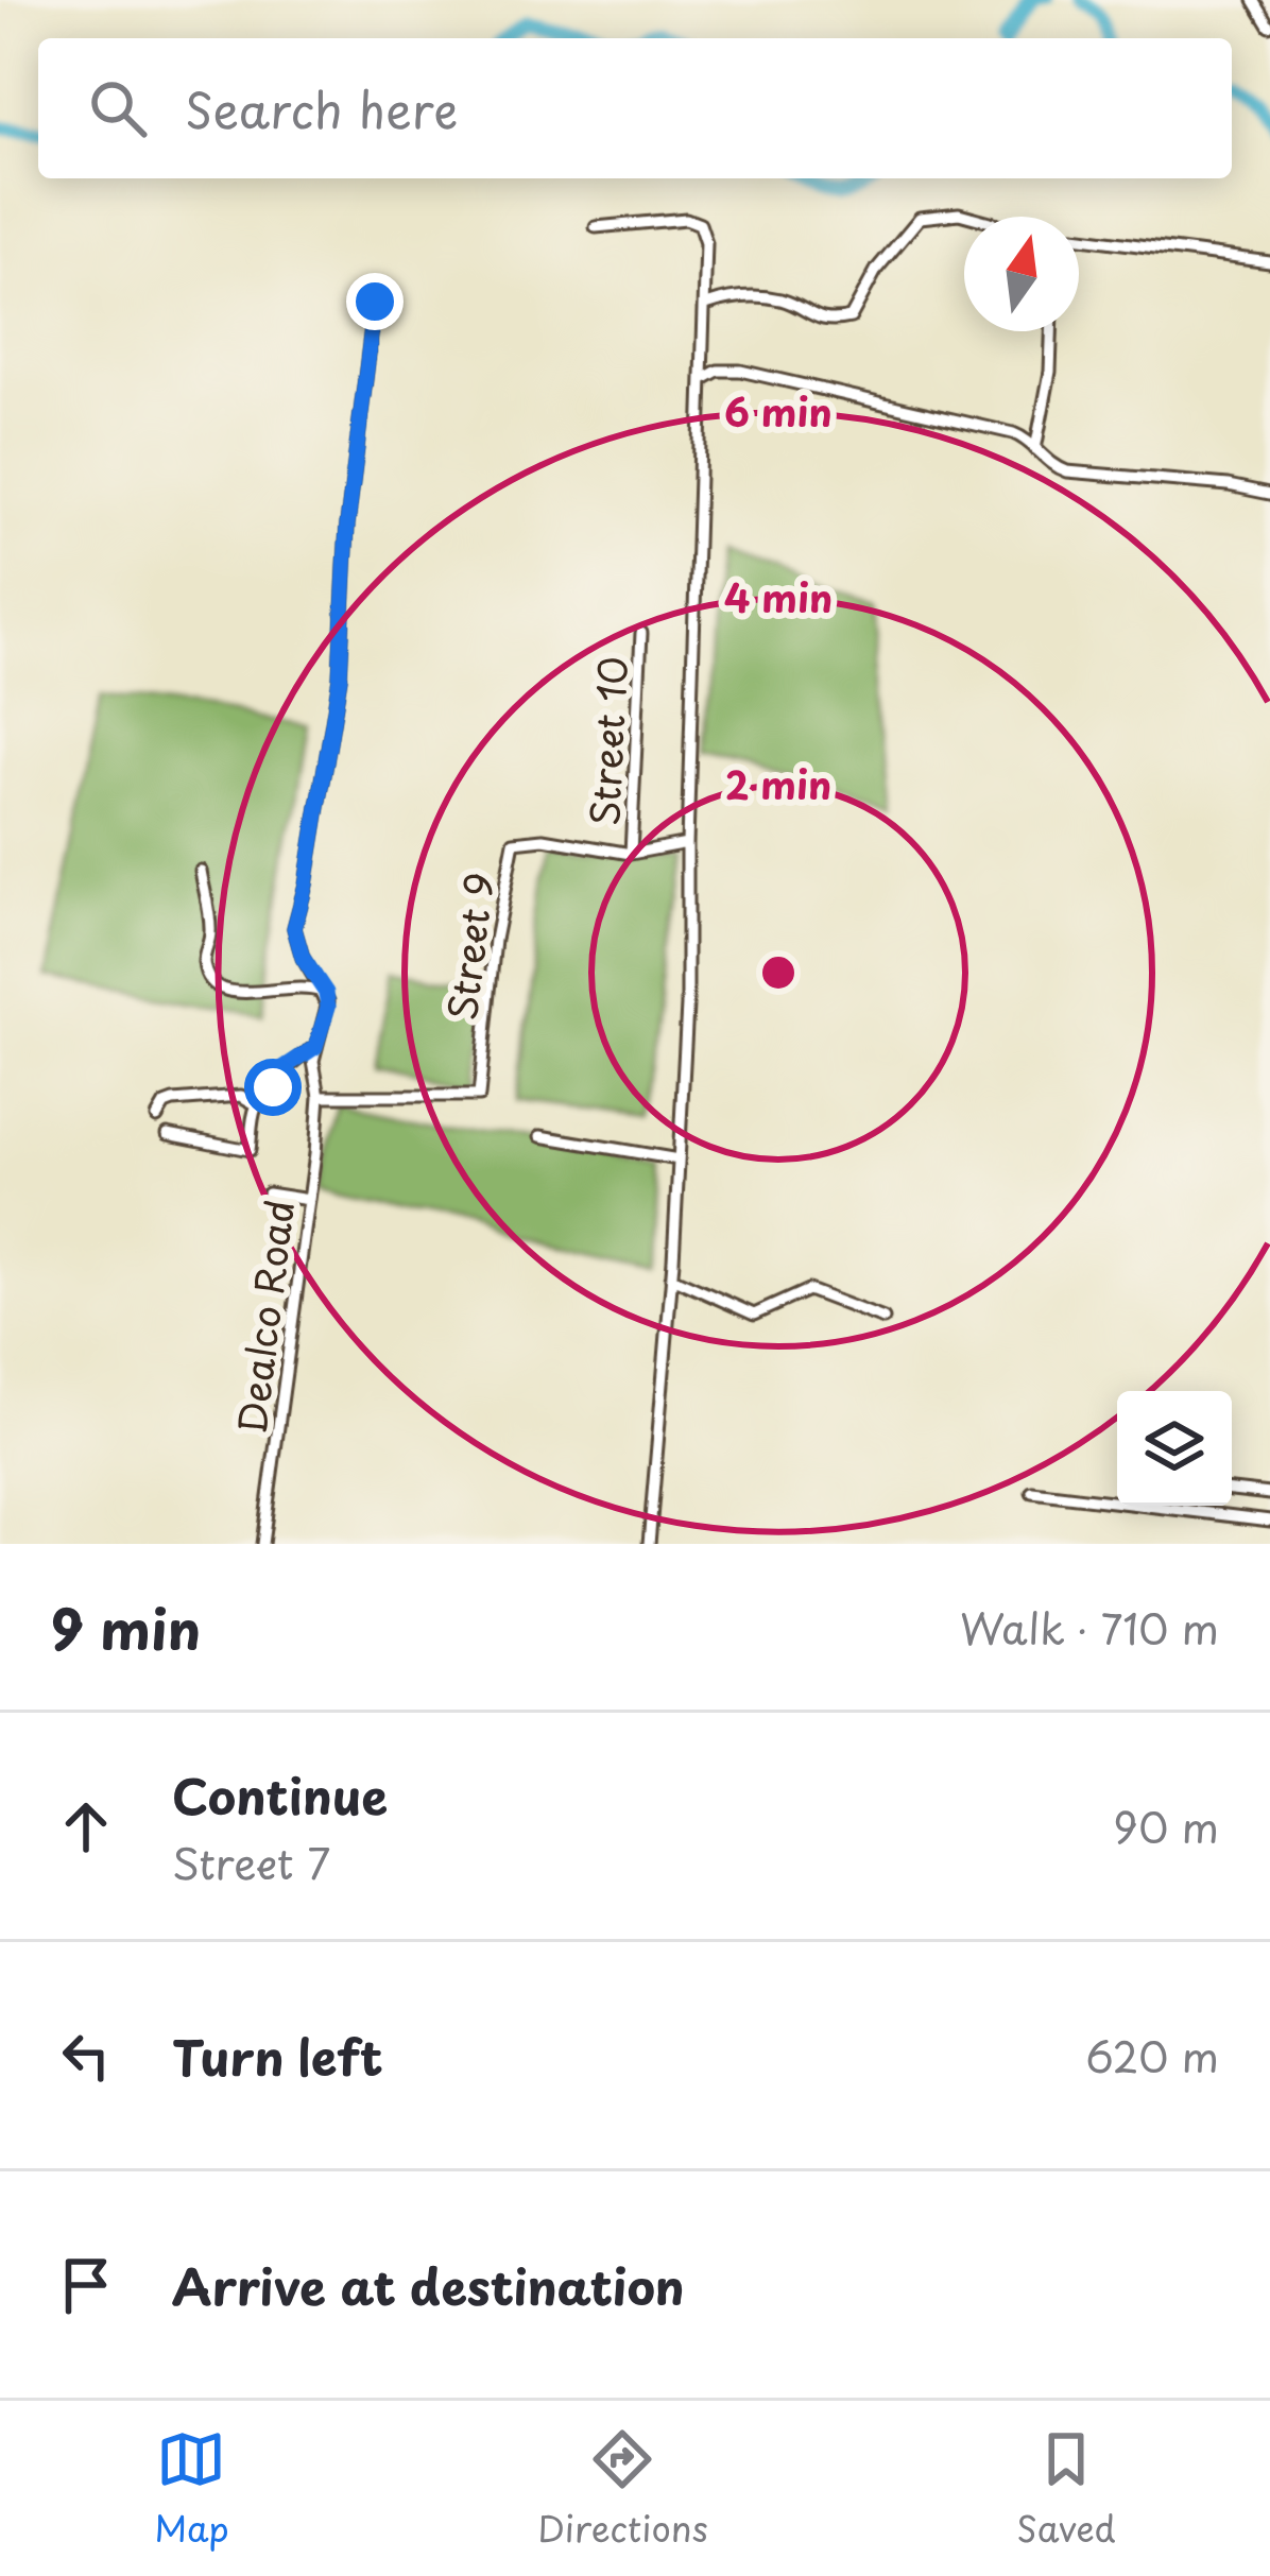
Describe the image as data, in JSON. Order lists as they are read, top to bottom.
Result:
{
  "streets": {
    "street": ["Street 10", "Street 9", "Dealco Road"]
  },
  "crossings": [
    ["Street 10", "Street 9"],
    ["Street 9", "Dealco Road"]
  ],
  "north": "top",
  "page": {
    "search": "Search here",
    "heading": ["9 min", "Walk · 710 m"],
    "list": [
      ["Continue", "Street 7", "90 m"],
      ["Turn left", "620 m"],
      "Arrive at destination"
    ],
    "nav": ["Map", "Directions", "Saved"]
  },
  "rings": ["6 min", "4 min", "2 min"]
}
